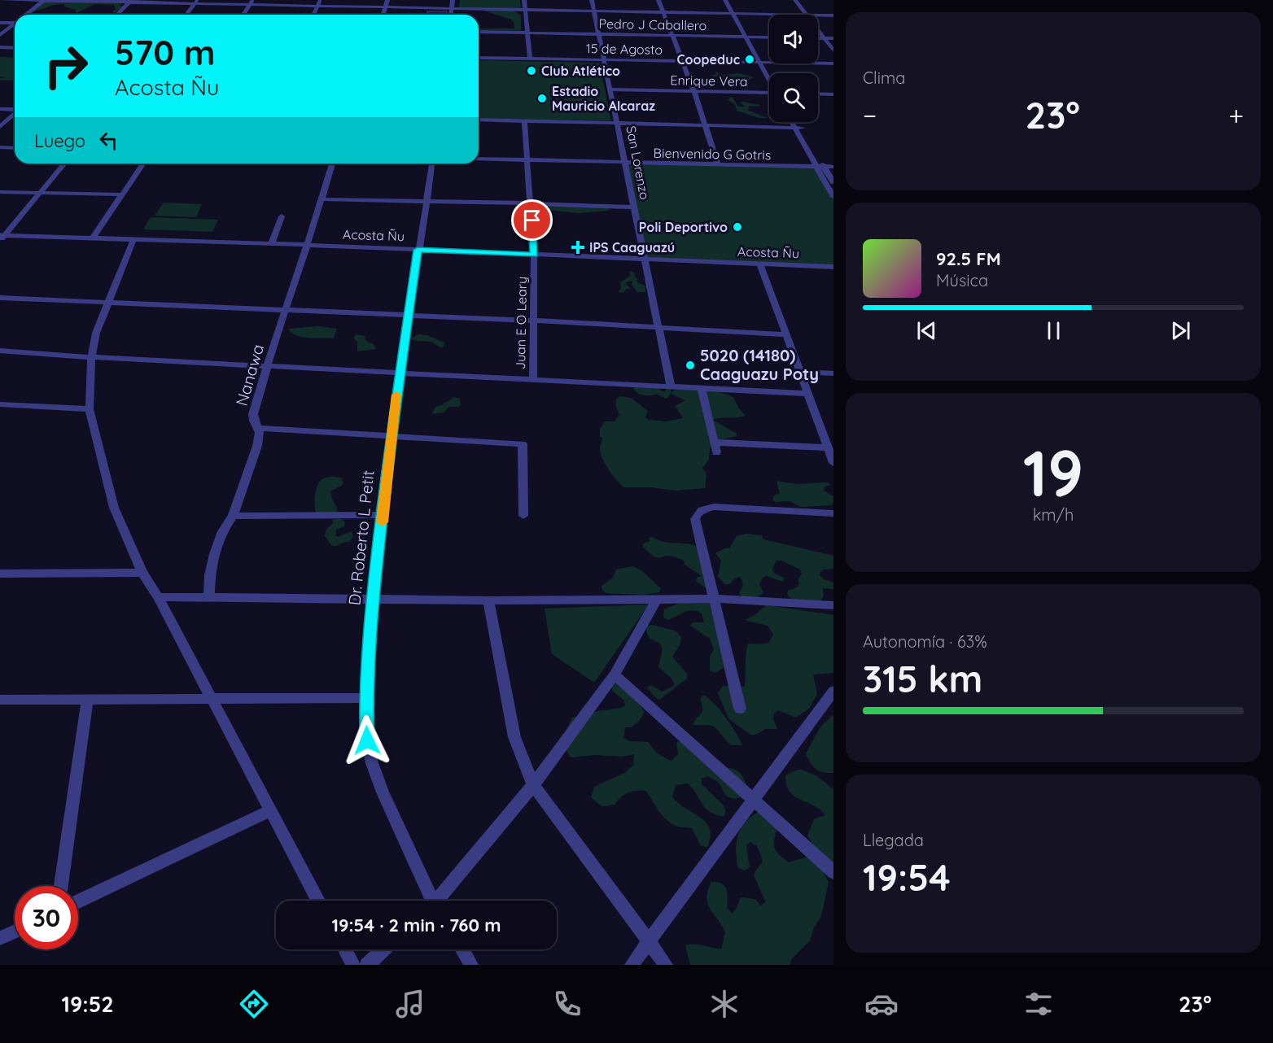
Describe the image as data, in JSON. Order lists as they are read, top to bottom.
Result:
{
  "streets": {
    "street": [
      "Pedro J Caballero",
      "15 de Agosto",
      "Enrique Vera",
      "Bienvenido G Gotris",
      "San Lorenzo",
      "Acosta Ñu",
      "Juan E O Leary",
      "Nanawa",
      "Dr. Roberto L Petit"
    ]
  },
  "crossings": [
    ["Pedro J Caballero", "San Lorenzo"],
    ["15 de Agosto", "San Lorenzo"],
    ["Enrique Vera", "San Lorenzo"],
    ["Bienvenido G Gotris", "San Lorenzo"],
    ["Bienvenido G Gotris", "Juan E O Leary"],
    ["San Lorenzo", "Acosta Ñu"],
    ["Acosta Ñu", "Juan E O Leary"],
    ["Acosta Ñu", "Nanawa"],
    ["Acosta Ñu", "Dr. Roberto L Petit"]
  ],
  "places": {
    "other": [
      "Coopeduc",
      "Club Atlético",
      "Estadio Mauricio Alcaraz",
      "Poli Deportivo",
      "5020 (14180) Caaguazu Poty"
    ],
    "health": ["IPS Caaguazú"]
  },
  "page": {
    "tile": [
      "Clima",
      ["19", "km/h"],
      ["Autonomía · 63%", "315 km"],
      ["Llegada", "19:54"]
    ],
    "turn": ["570 m", "Acosta Ñu"],
    "heat": ["−", "23°", "+"],
    "then": "Luego",
    "song": ["92.5 FM", "Música"],
    "limit": "30",
    "trip": "19:54 · 2 min · 760 m",
    "tabs": ["19:52", "23°"]
  }
}
